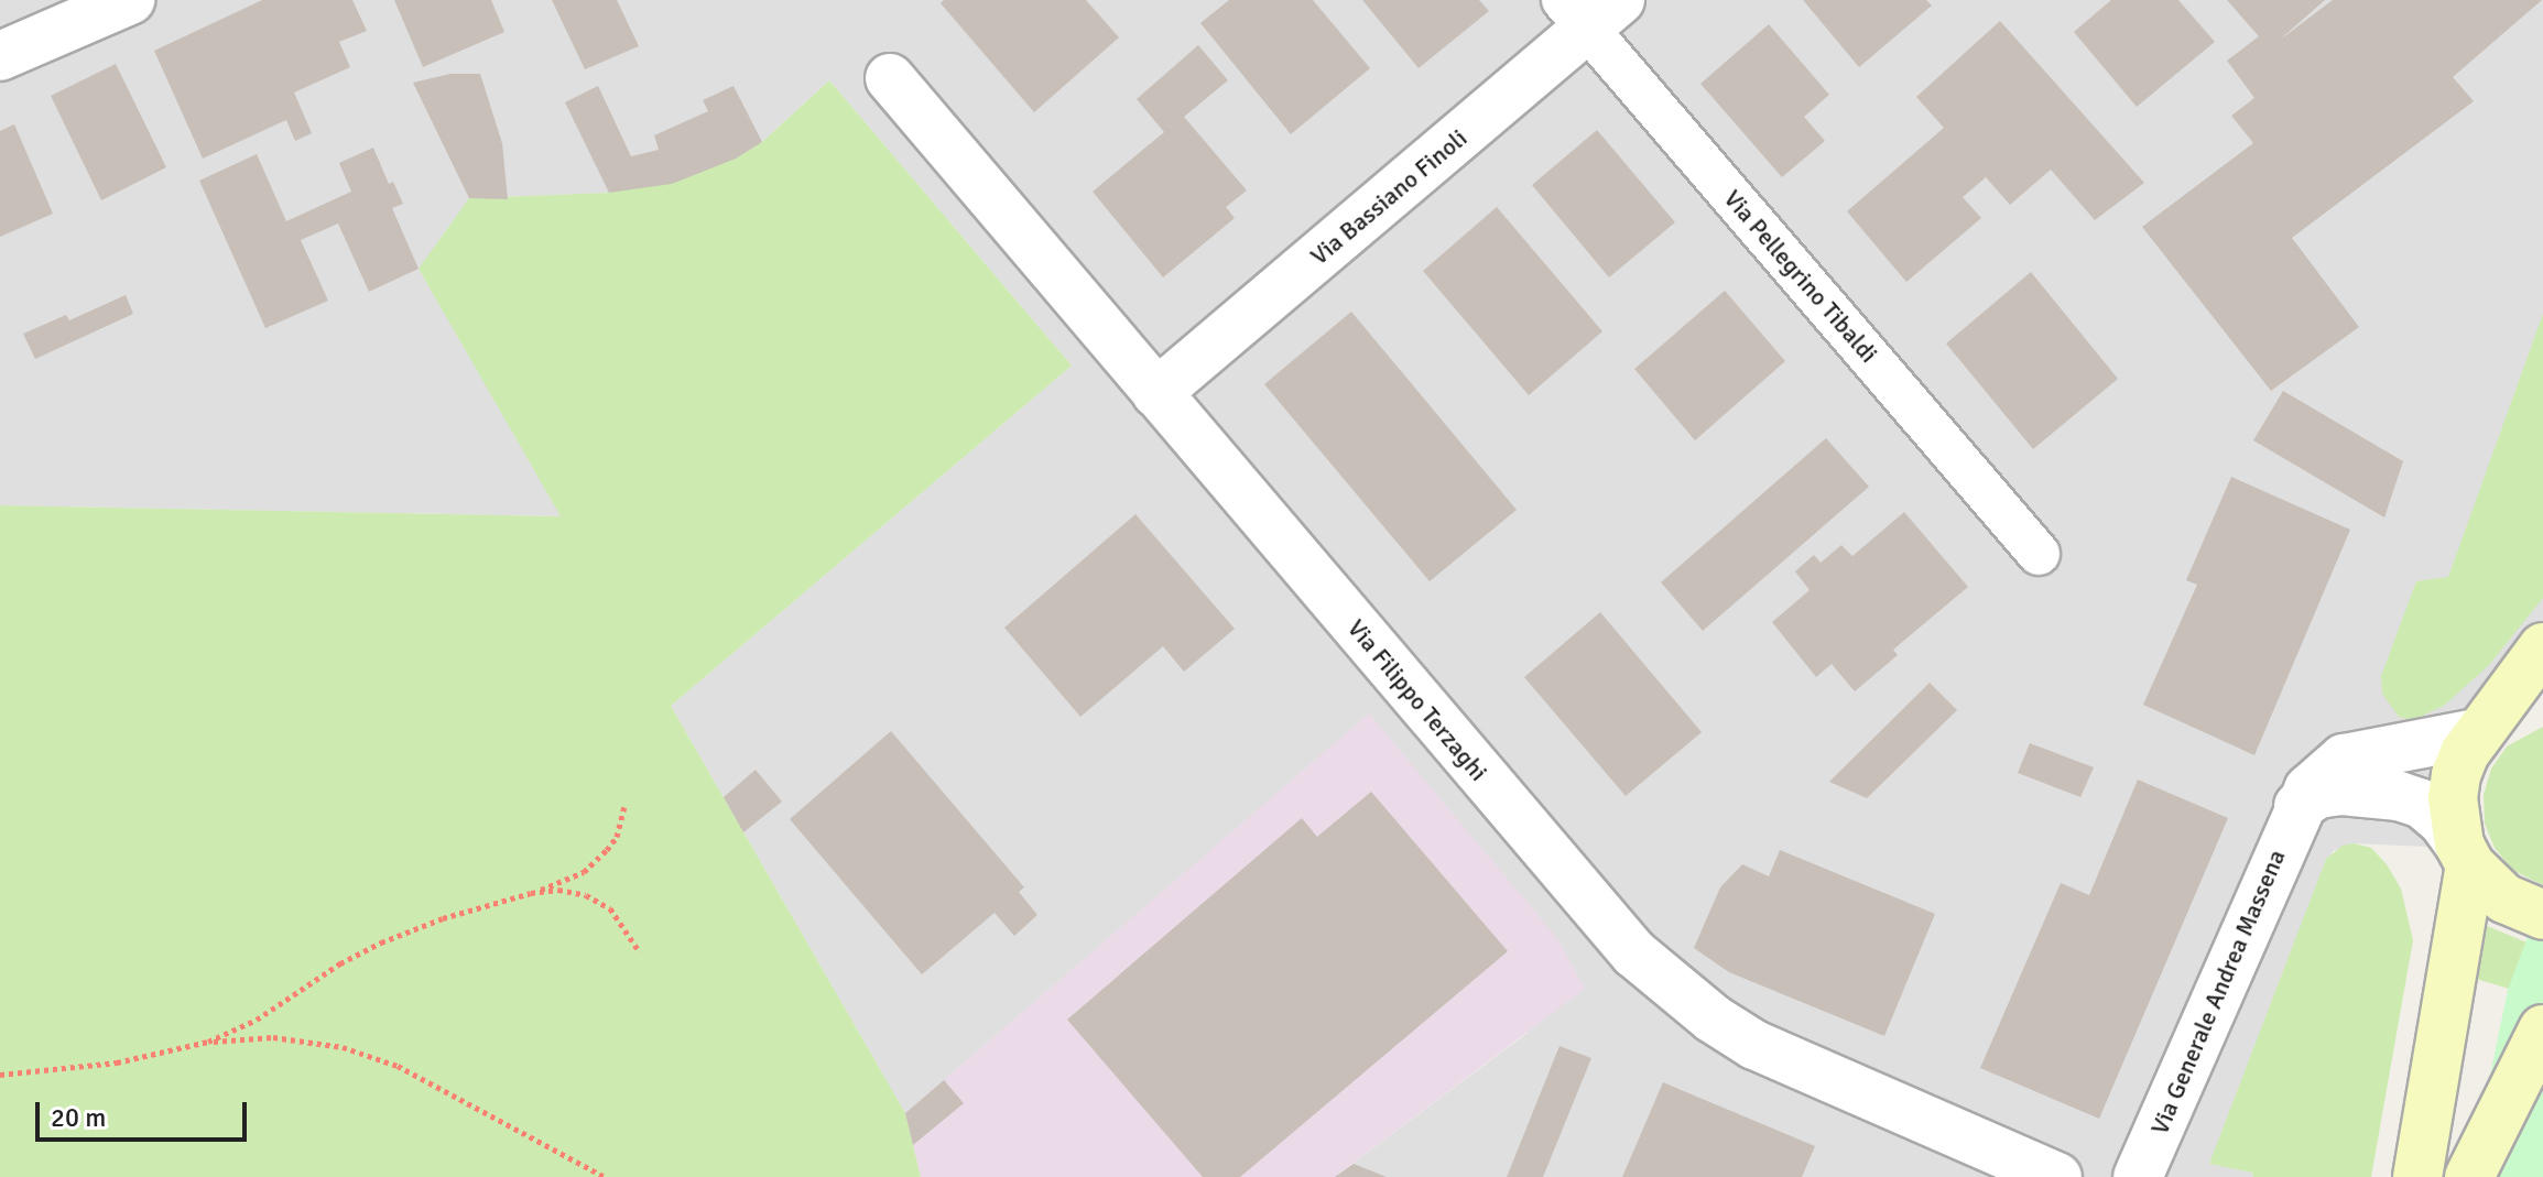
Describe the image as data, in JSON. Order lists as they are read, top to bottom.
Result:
{
  "streets": {
    "street": ["Via Bassiano Finoli", "Via Filippo Terzaghi", "Via Generale Andrea Massena"],
    "lane": ["Via Pellegrino Tibaldi"]
  },
  "crossings": [
    ["Via Bassiano Finoli", "Via Pellegrino Tibaldi"],
    ["Via Bassiano Finoli", "Via Filippo Terzaghi"]
  ],
  "scale_bar": "20 m"
}
